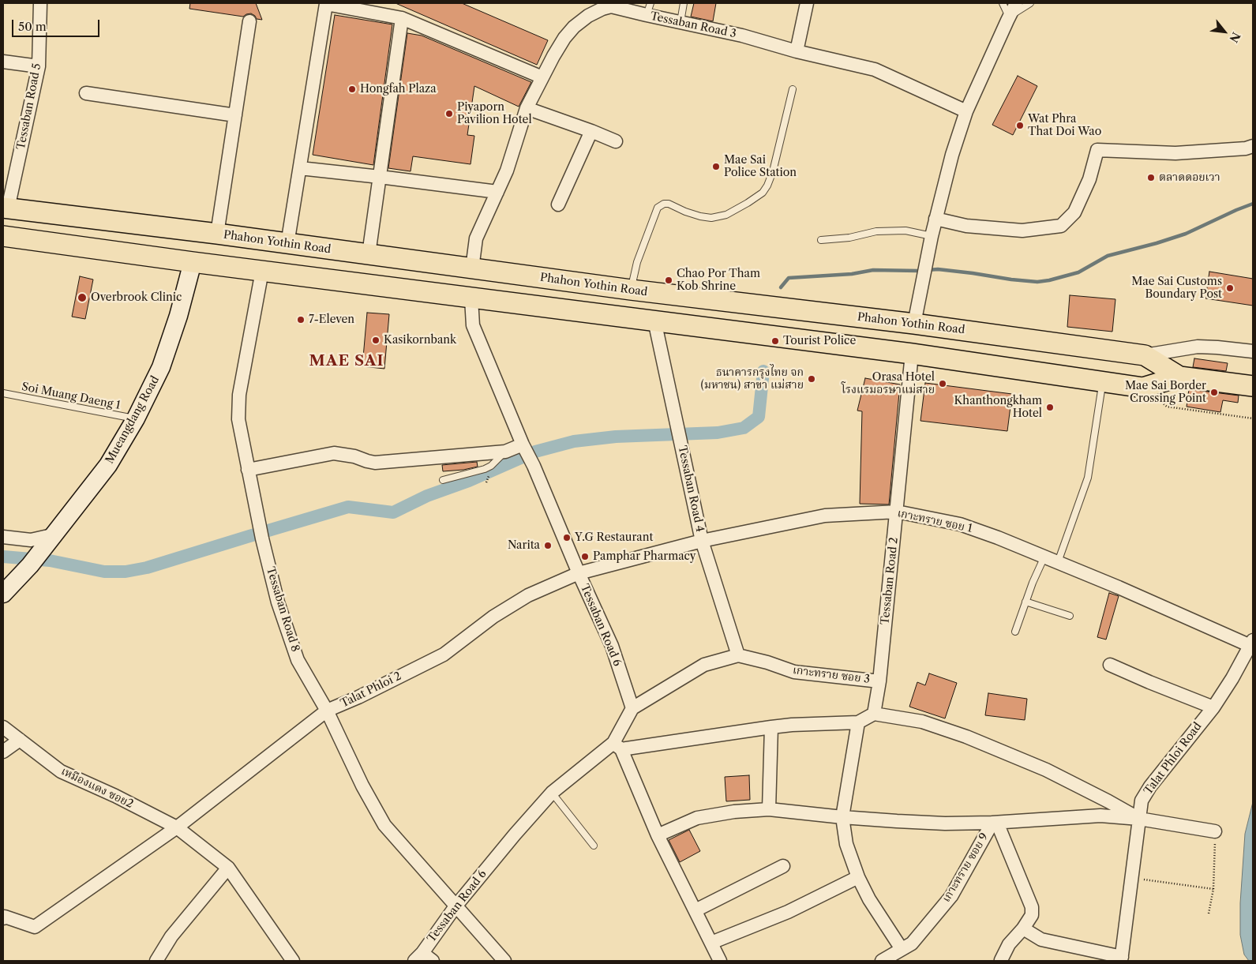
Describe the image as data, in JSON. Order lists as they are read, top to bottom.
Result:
{
  "streets": {
    "main road": ["Phahon Yothin Road"],
    "street": [
      "Tessaban Road 3",
      "Tessaban Road 5",
      "Mueangdang Road",
      "Tessaban Road 4",
      "เกาะทราย ซอย 1",
      "Tessaban Road 2",
      "Tessaban Road 8",
      "Tessaban Road 6",
      "เกาะทราย ซอย 3",
      "Talat Phloi 2",
      "Talat Phloi Road",
      "เหมืองแดง ซอย2",
      "เกาะทราย ซอย 9"
    ],
    "lane": ["Soi Muang Daeng 1"]
  },
  "crossings": [
    ["Tessaban Road 3", "Phahon Yothin Road"],
    ["Tessaban Road 5", "Phahon Yothin Road"],
    ["Phahon Yothin Road", "Mueangdang Road"],
    ["Phahon Yothin Road", "Tessaban Road 4"],
    ["Phahon Yothin Road", "Tessaban Road 2"],
    ["Phahon Yothin Road", "Tessaban Road 8"],
    ["Phahon Yothin Road", "Tessaban Road 6"],
    ["Soi Muang Daeng 1", "Mueangdang Road"],
    ["Tessaban Road 4", "เกาะทราย ซอย 1"],
    ["Tessaban Road 4", "เกาะทราย ซอย 3"],
    ["เกาะทราย ซอย 1", "Tessaban Road 2"],
    ["เกาะทราย ซอย 1", "Tessaban Road 6"],
    ["เกาะทราย ซอย 1", "Talat Phloi 2"],
    ["เกาะทราย ซอย 1", "Talat Phloi Road"],
    ["Tessaban Road 2", "เกาะทราย ซอย 3"],
    ["Tessaban Road 8", "Tessaban Road 6"],
    ["Tessaban Road 8", "Talat Phloi 2"],
    ["Tessaban Road 6", "เกาะทราย ซอย 3"],
    ["Tessaban Road 6", "Talat Phloi 2"],
    ["Talat Phloi 2", "เหมืองแดง ซอย2"],
    ["Talat Phloi Road", "เกาะทราย ซอย 9"]
  ],
  "districts": ["MAE SAI"],
  "places": [
    "Hongfah Plaza",
    "Piyaporn Pavilion Hotel",
    "Wat Phra That Doi Wao",
    "Mae Sai Police Station",
    "ตลาดดอยเวา",
    "Chao Por Tham Kob Shrine",
    "Mae Sai Customs Boundary Post",
    "Overbrook Clinic",
    "7-Eleven",
    "Kasikornbank",
    "Tourist Police",
    "ธนาคารกรุงไทย จก (มหาชน) สาขา แม่สาย",
    "Orasa Hotel โรงแรมอรษาแม่สาย",
    "Mae Sai Border Crossing Point",
    "Khanthongkham Hotel",
    "Y.G Restaurant",
    "Narita",
    "Pamphar Pharmacy"
  ],
  "scale_bar": "50 m",
  "north": "bottom right"
}
